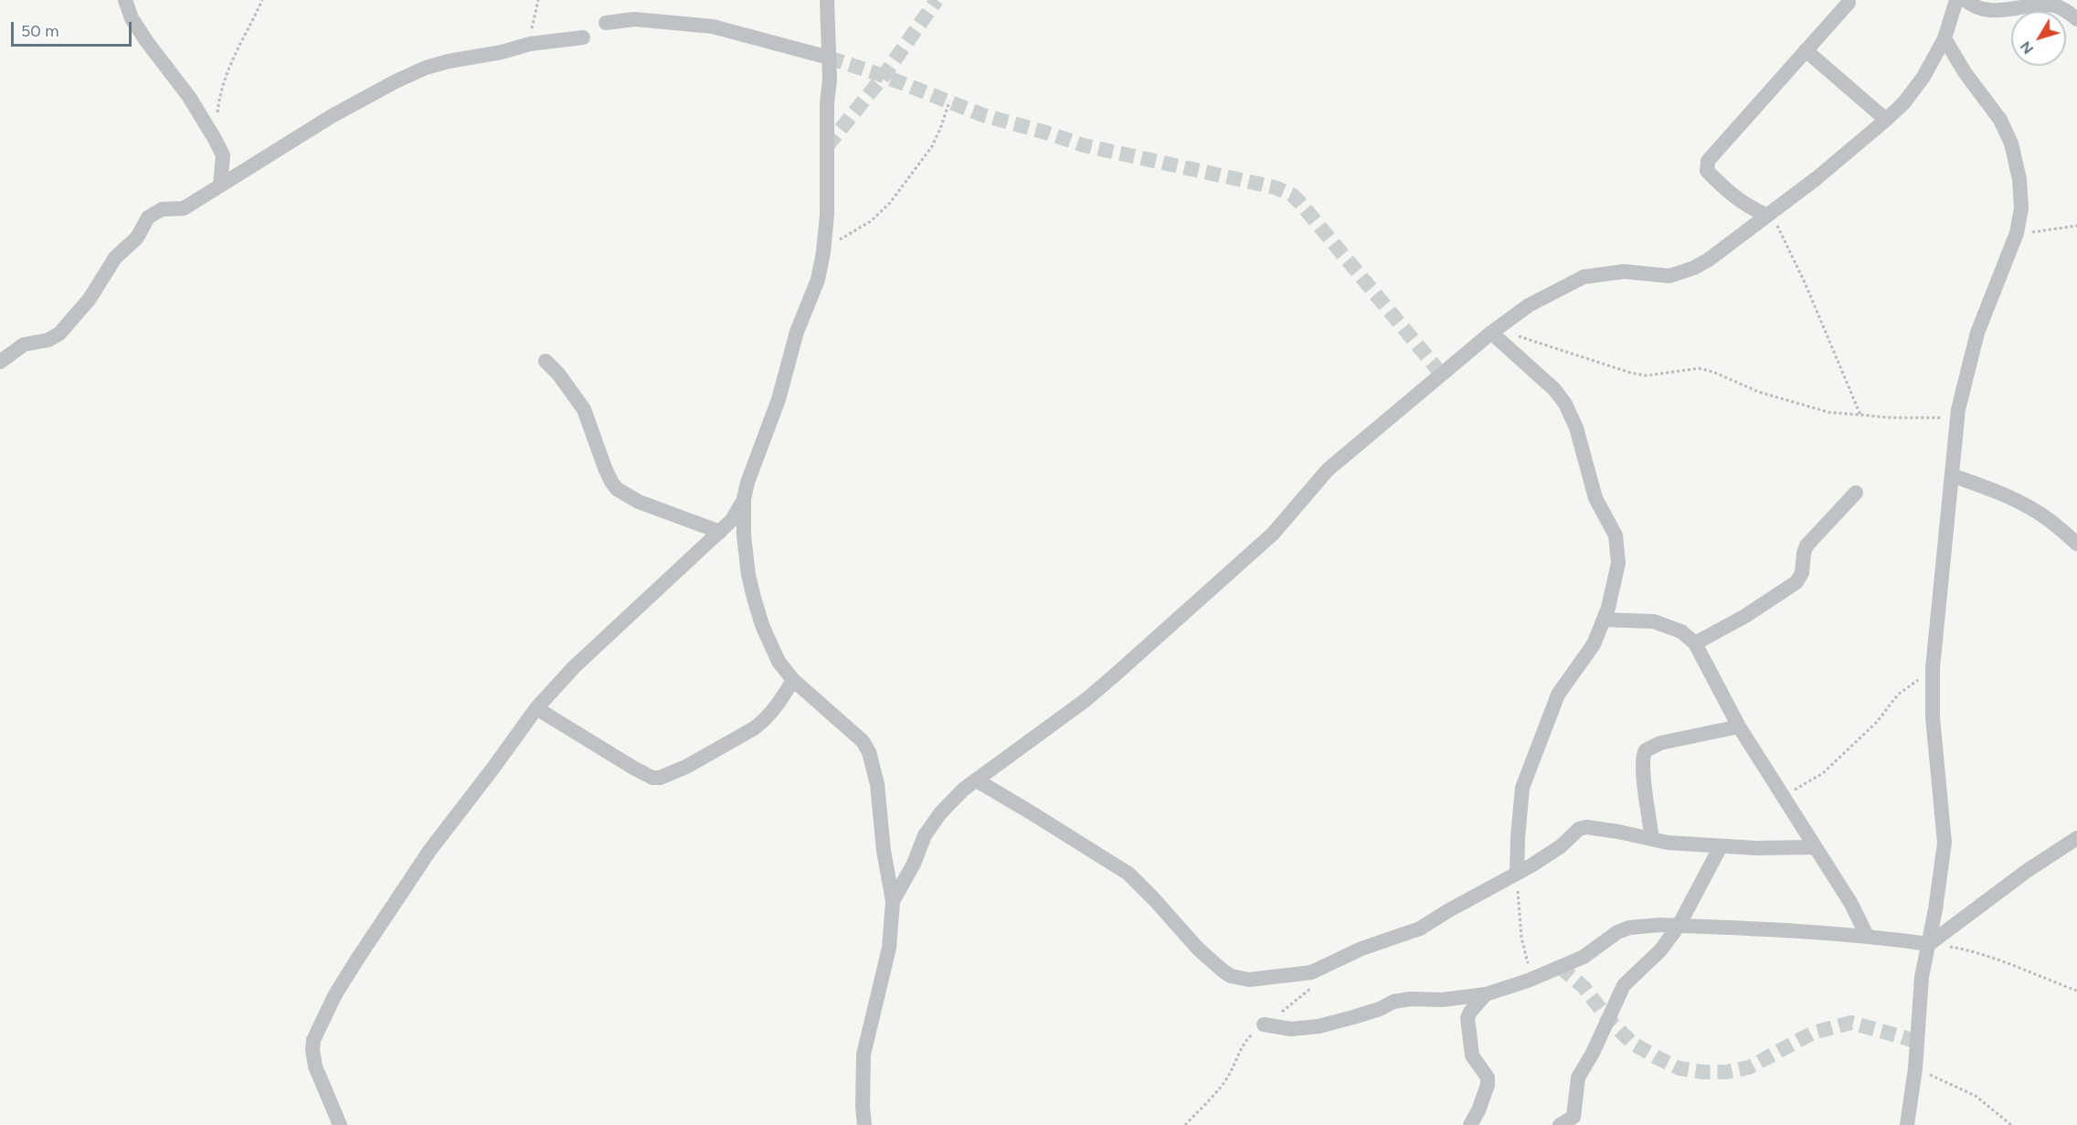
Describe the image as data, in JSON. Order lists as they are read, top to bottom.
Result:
{
  "scale_bar": "50 m",
  "north": "bottom left"
}
